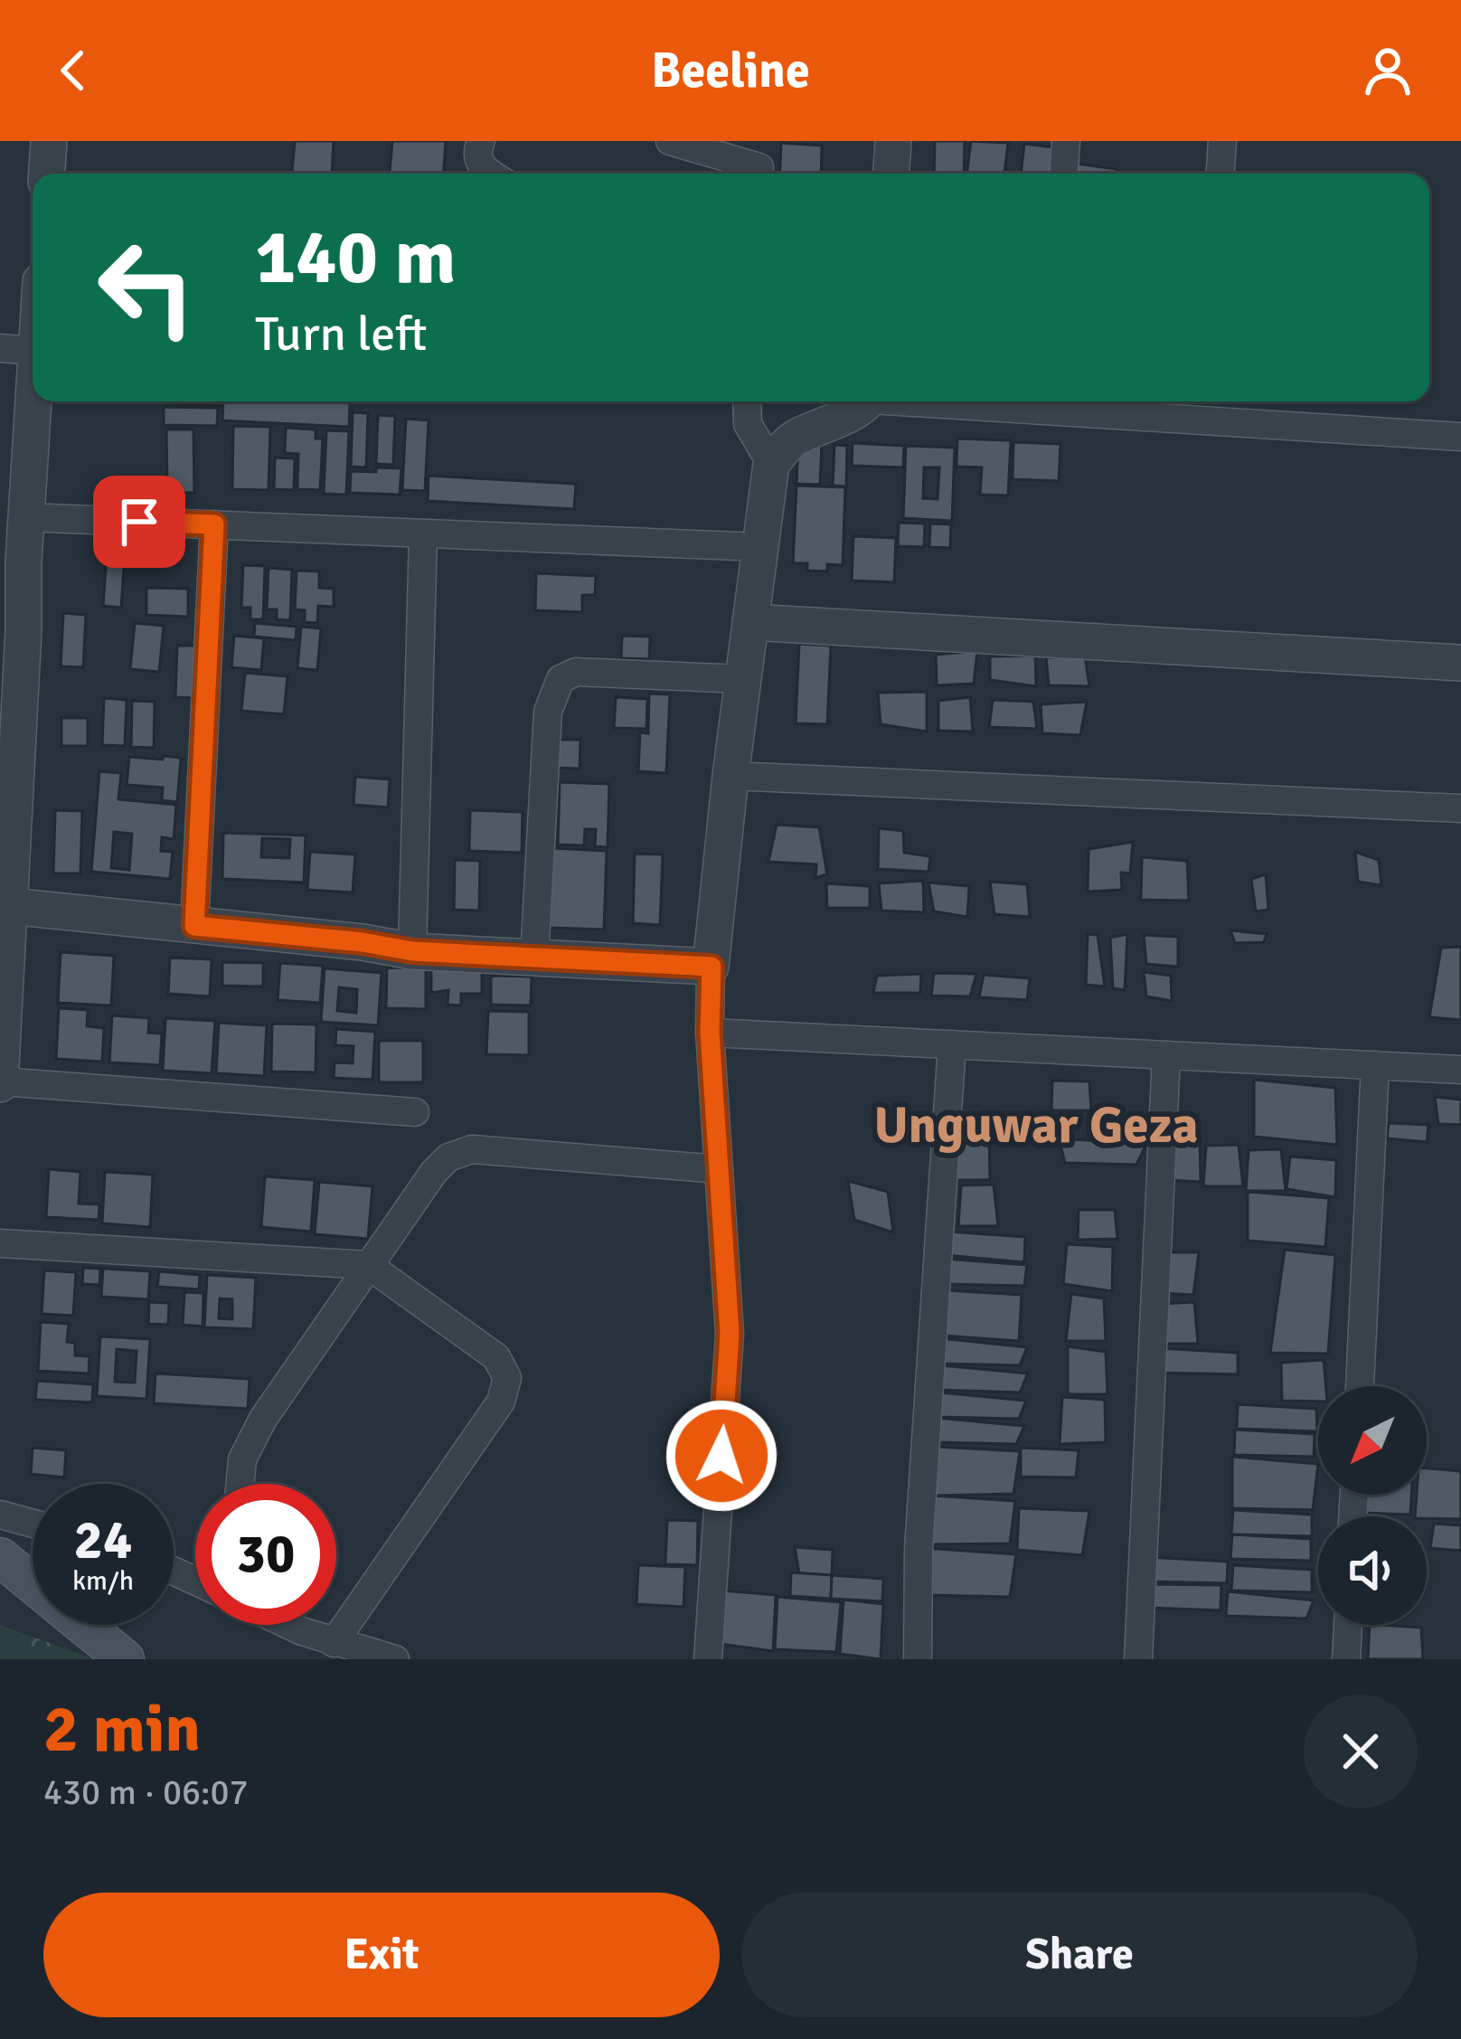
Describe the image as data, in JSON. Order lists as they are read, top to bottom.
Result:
{
  "districts": ["Unguwar Geza"],
  "north": "bottom left",
  "page": {
    "header": "Beeline",
    "turn": ["140 m", "Turn left"],
    "speed": "24 km/h",
    "limit": "30",
    "heading": ["2 min", "430 m · 06:07"],
    "buttons": ["Exit", "Share"]
  }
}
